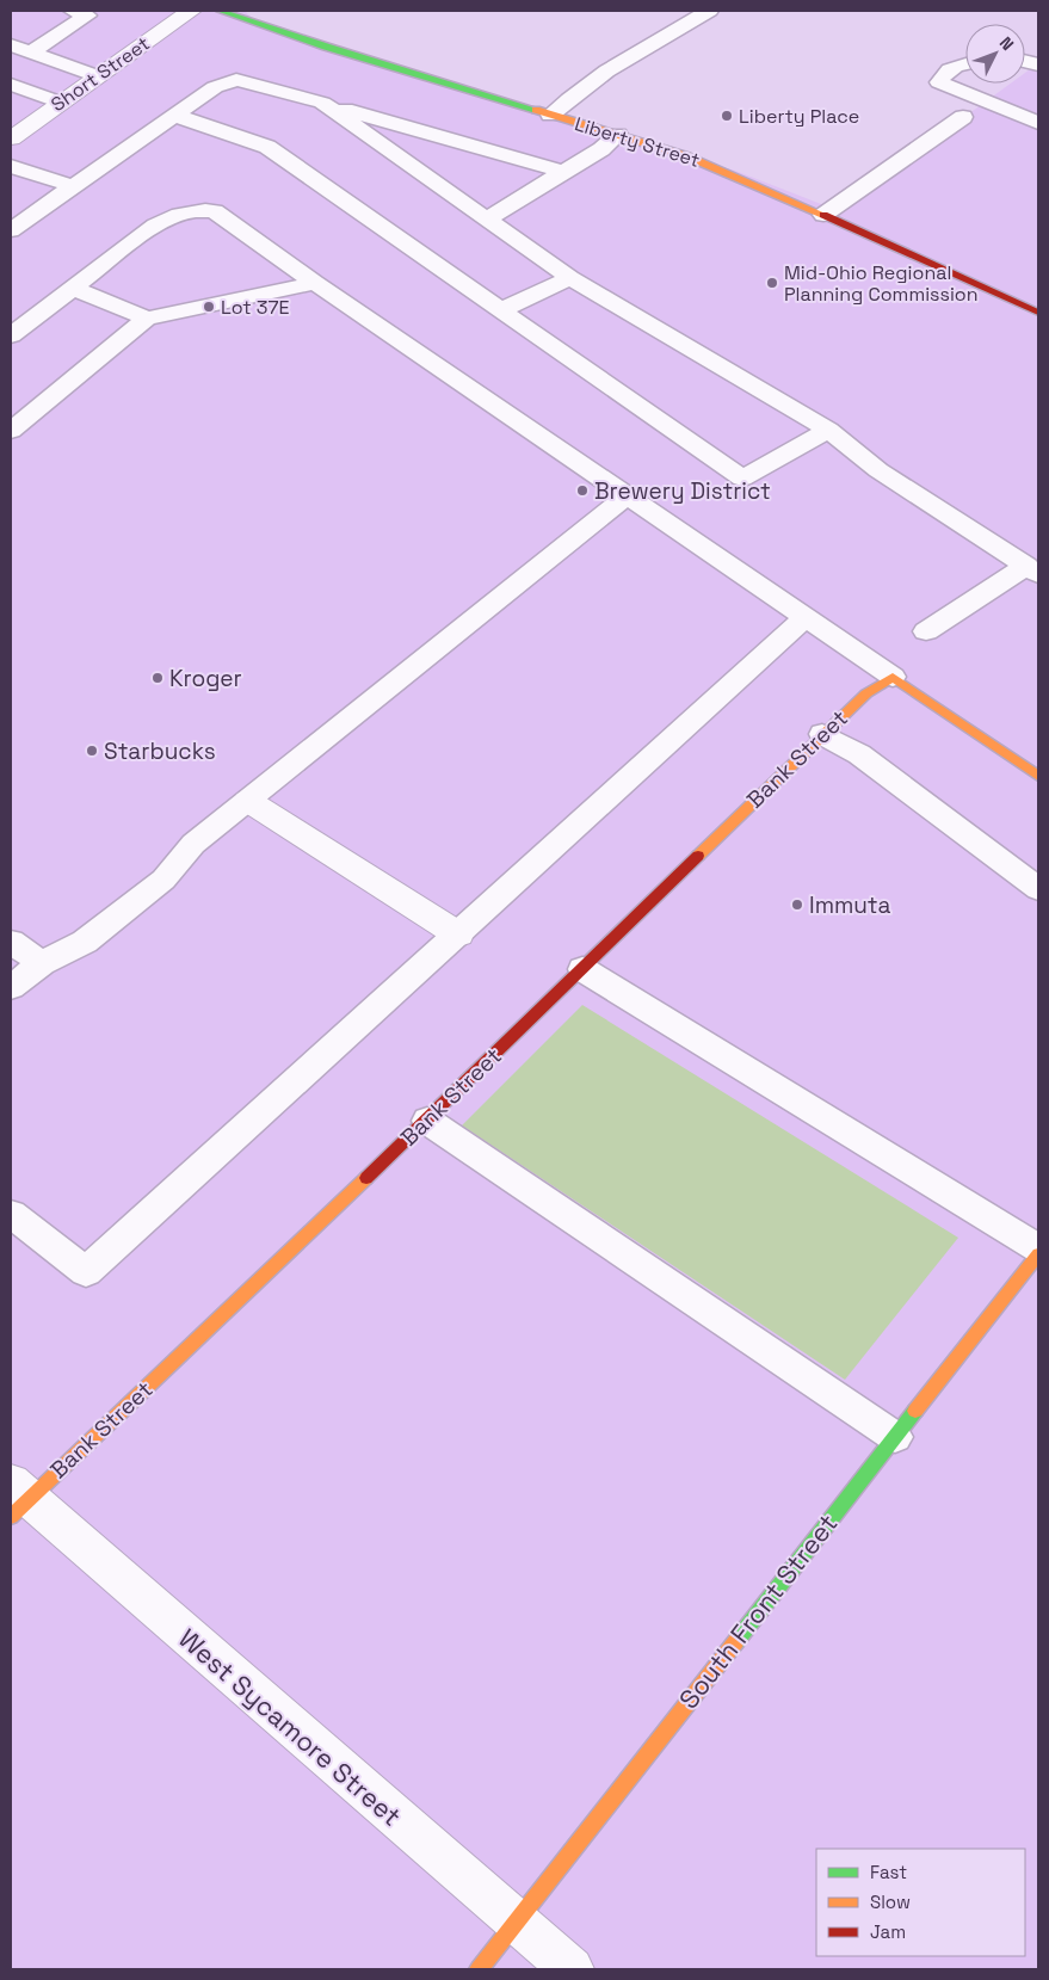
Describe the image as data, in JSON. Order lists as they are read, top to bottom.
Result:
{
  "streets": {
    "street": [
      "Short Street",
      "Liberty Street",
      "Bank Street",
      "South Front Street",
      "West Sycamore Street"
    ]
  },
  "crossings": [
    ["Bank Street", "West Sycamore Street"],
    ["South Front Street", "West Sycamore Street"]
  ],
  "places": [
    "Liberty Place",
    "Mid-Ohio Regional Planning Commission",
    "Lot 37E",
    "Brewery District",
    "Kroger",
    "Starbucks",
    "Immuta"
  ],
  "legend": ["Fast", "Slow", "Jam"],
  "north": "top right"
}
